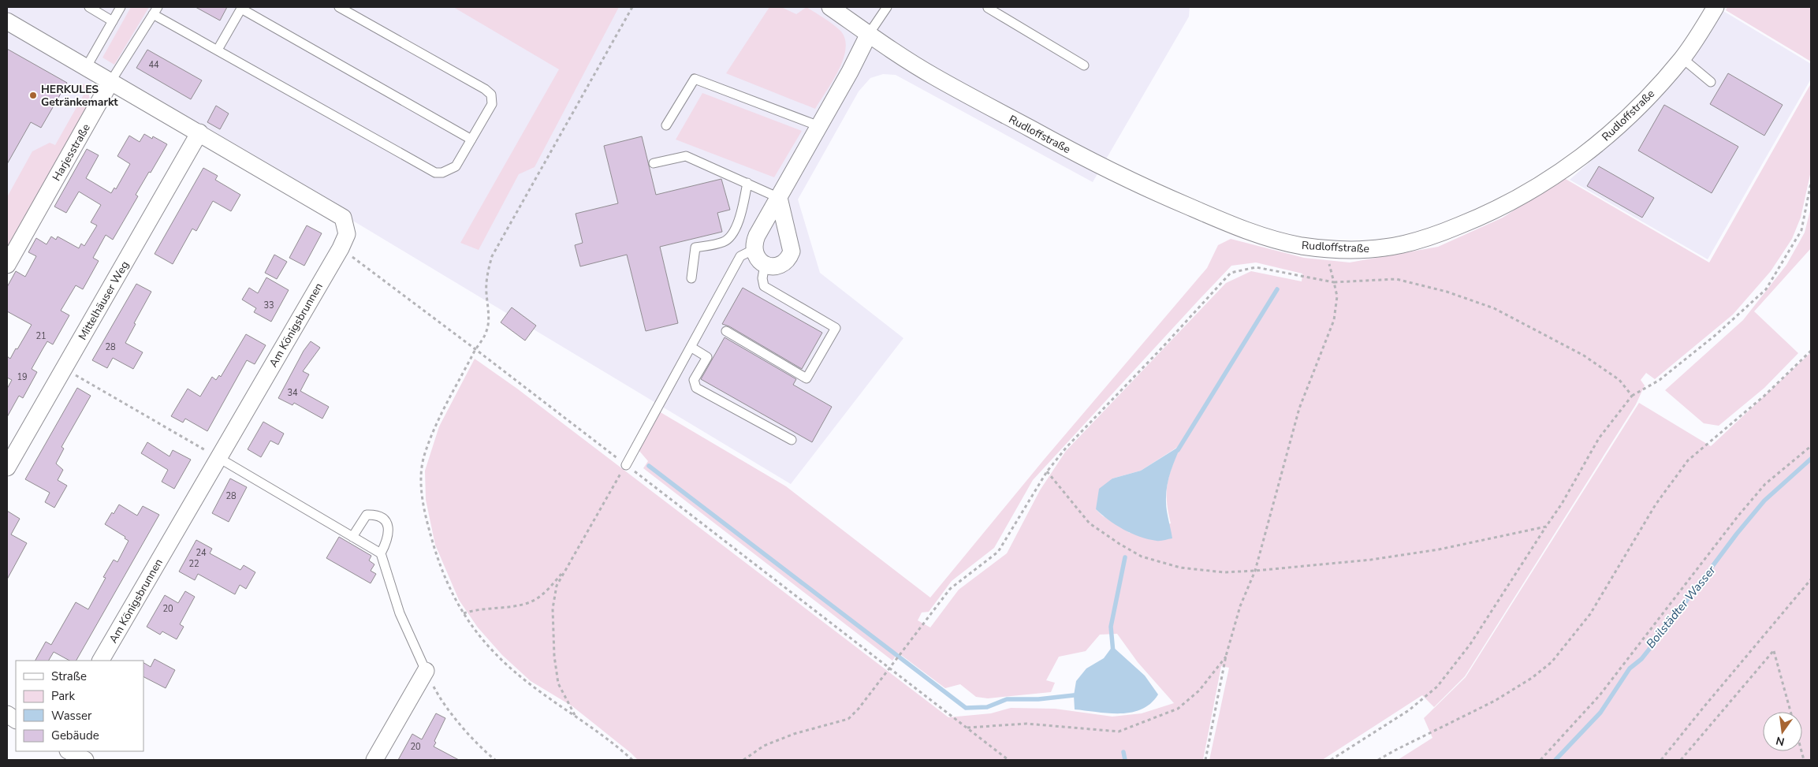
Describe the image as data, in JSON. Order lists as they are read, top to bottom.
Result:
{
  "streets": {
    "street": [
      "Rudloffstraße",
      "Harjesstraße",
      "Mittelhäuser Weg",
      "Am Königsbrunnen"
    ]
  },
  "crossings": [
    ["Harjesstraße", "Am Königsbrunnen"],
    ["Mittelhäuser Weg", "Am Königsbrunnen"]
  ],
  "water": ["Boilstädter Wasser"],
  "places": ["HERKULES Getränkemarkt"],
  "house_numbers": [
    "44",
    "33",
    "21",
    "28",
    "19",
    "34",
    "28",
    "24",
    "22",
    "20",
    "20"
  ],
  "legend": [
    "Straße",
    "Park",
    "Wasser",
    "Gebäude"
  ],
  "north": "bottom"
}
